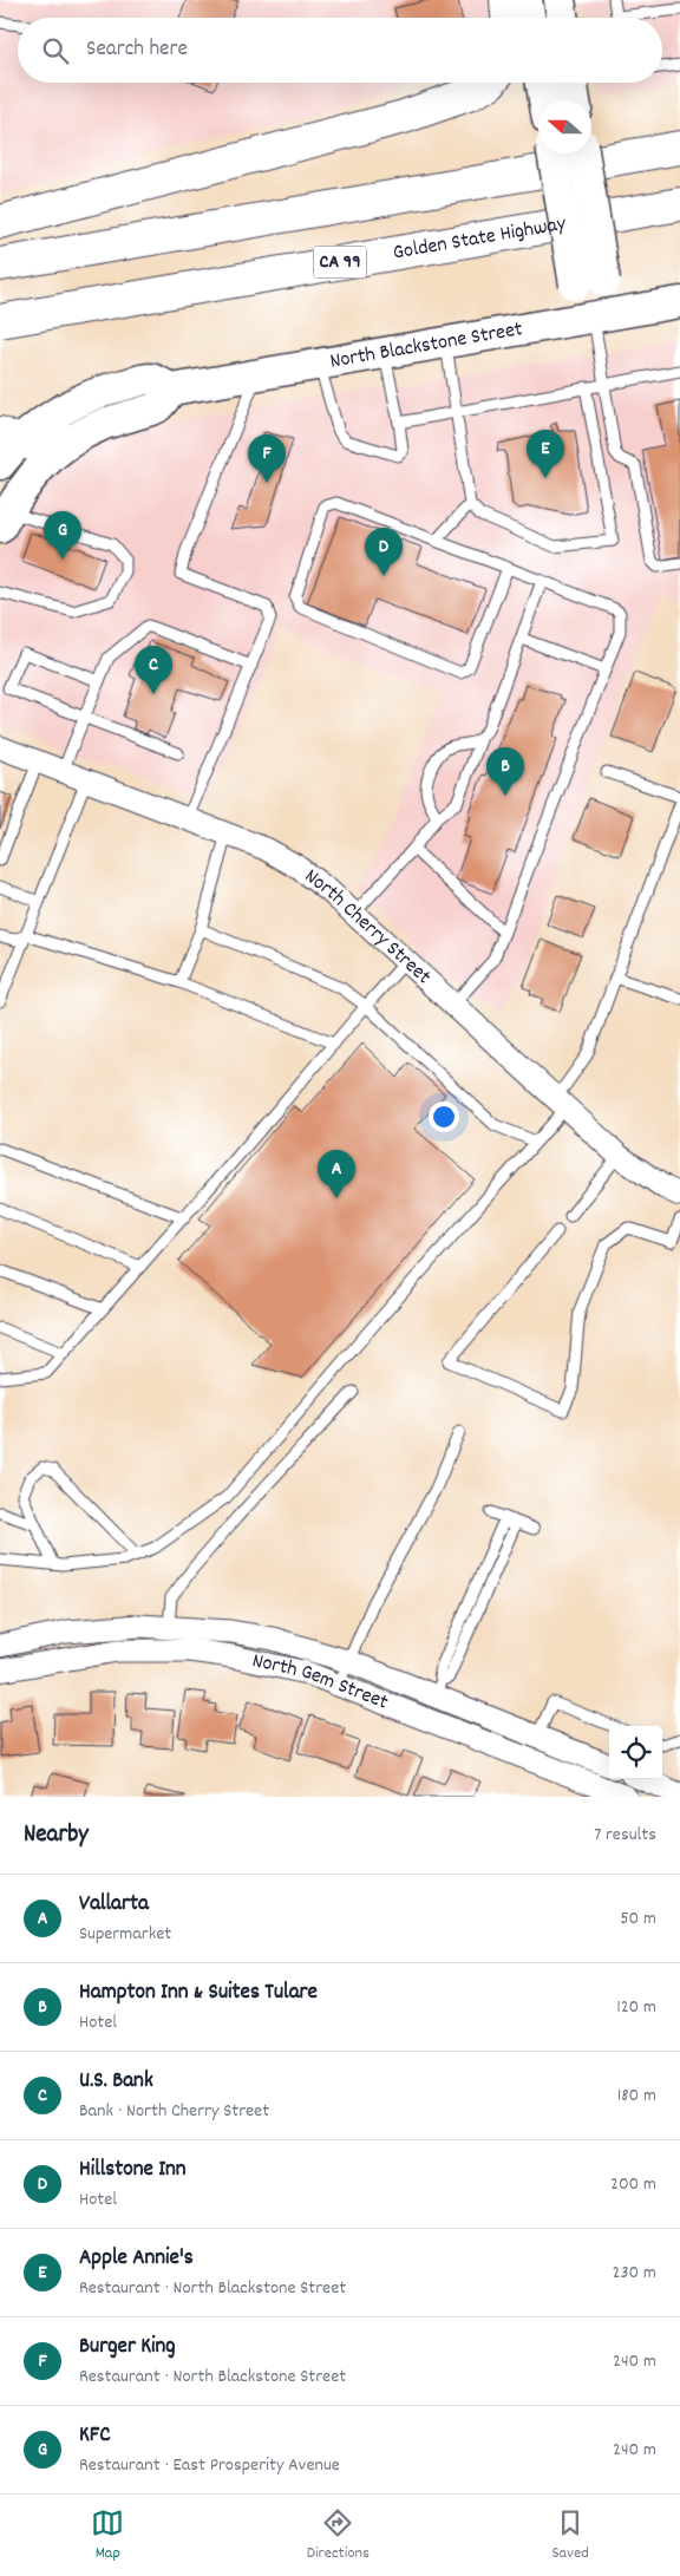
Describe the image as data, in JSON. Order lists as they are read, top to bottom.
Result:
{
  "streets": {
    "highway": ["Golden State Highway", "CA 99"],
    "main road": ["North Blackstone Street"],
    "street": ["North Cherry Street", "North Gem Street"]
  },
  "north": "left",
  "page": {
    "search": "Search here",
    "pins": [
      "E",
      "F",
      "G",
      "D",
      "C",
      "B",
      "A"
    ],
    "heading": ["Nearby", "7 results"],
    "list": [
      {
        "mark": "A",
        "name": "Vallarta",
        "note": "Supermarket",
        "value": "50 m"
      },
      {
        "mark": "B",
        "name": "Hampton Inn & Suites Tulare",
        "note": "Hotel",
        "value": "120 m"
      },
      {
        "mark": "C",
        "name": "U.S. Bank",
        "note": "Bank · North Cherry Street",
        "value": "180 m"
      },
      {
        "mark": "D",
        "name": "Hillstone Inn",
        "note": "Hotel",
        "value": "200 m"
      },
      {
        "mark": "E",
        "name": "Apple Annie's",
        "note": "Restaurant · North Blackstone Street",
        "value": "230 m"
      },
      {
        "mark": "F",
        "name": "Burger King",
        "note": "Restaurant · North Blackstone Street",
        "value": "240 m"
      },
      {
        "mark": "G",
        "name": "KFC",
        "note": "Restaurant · East Prosperity Avenue",
        "value": "240 m"
      }
    ],
    "nav": ["Map", "Directions", "Saved"]
  }
}
